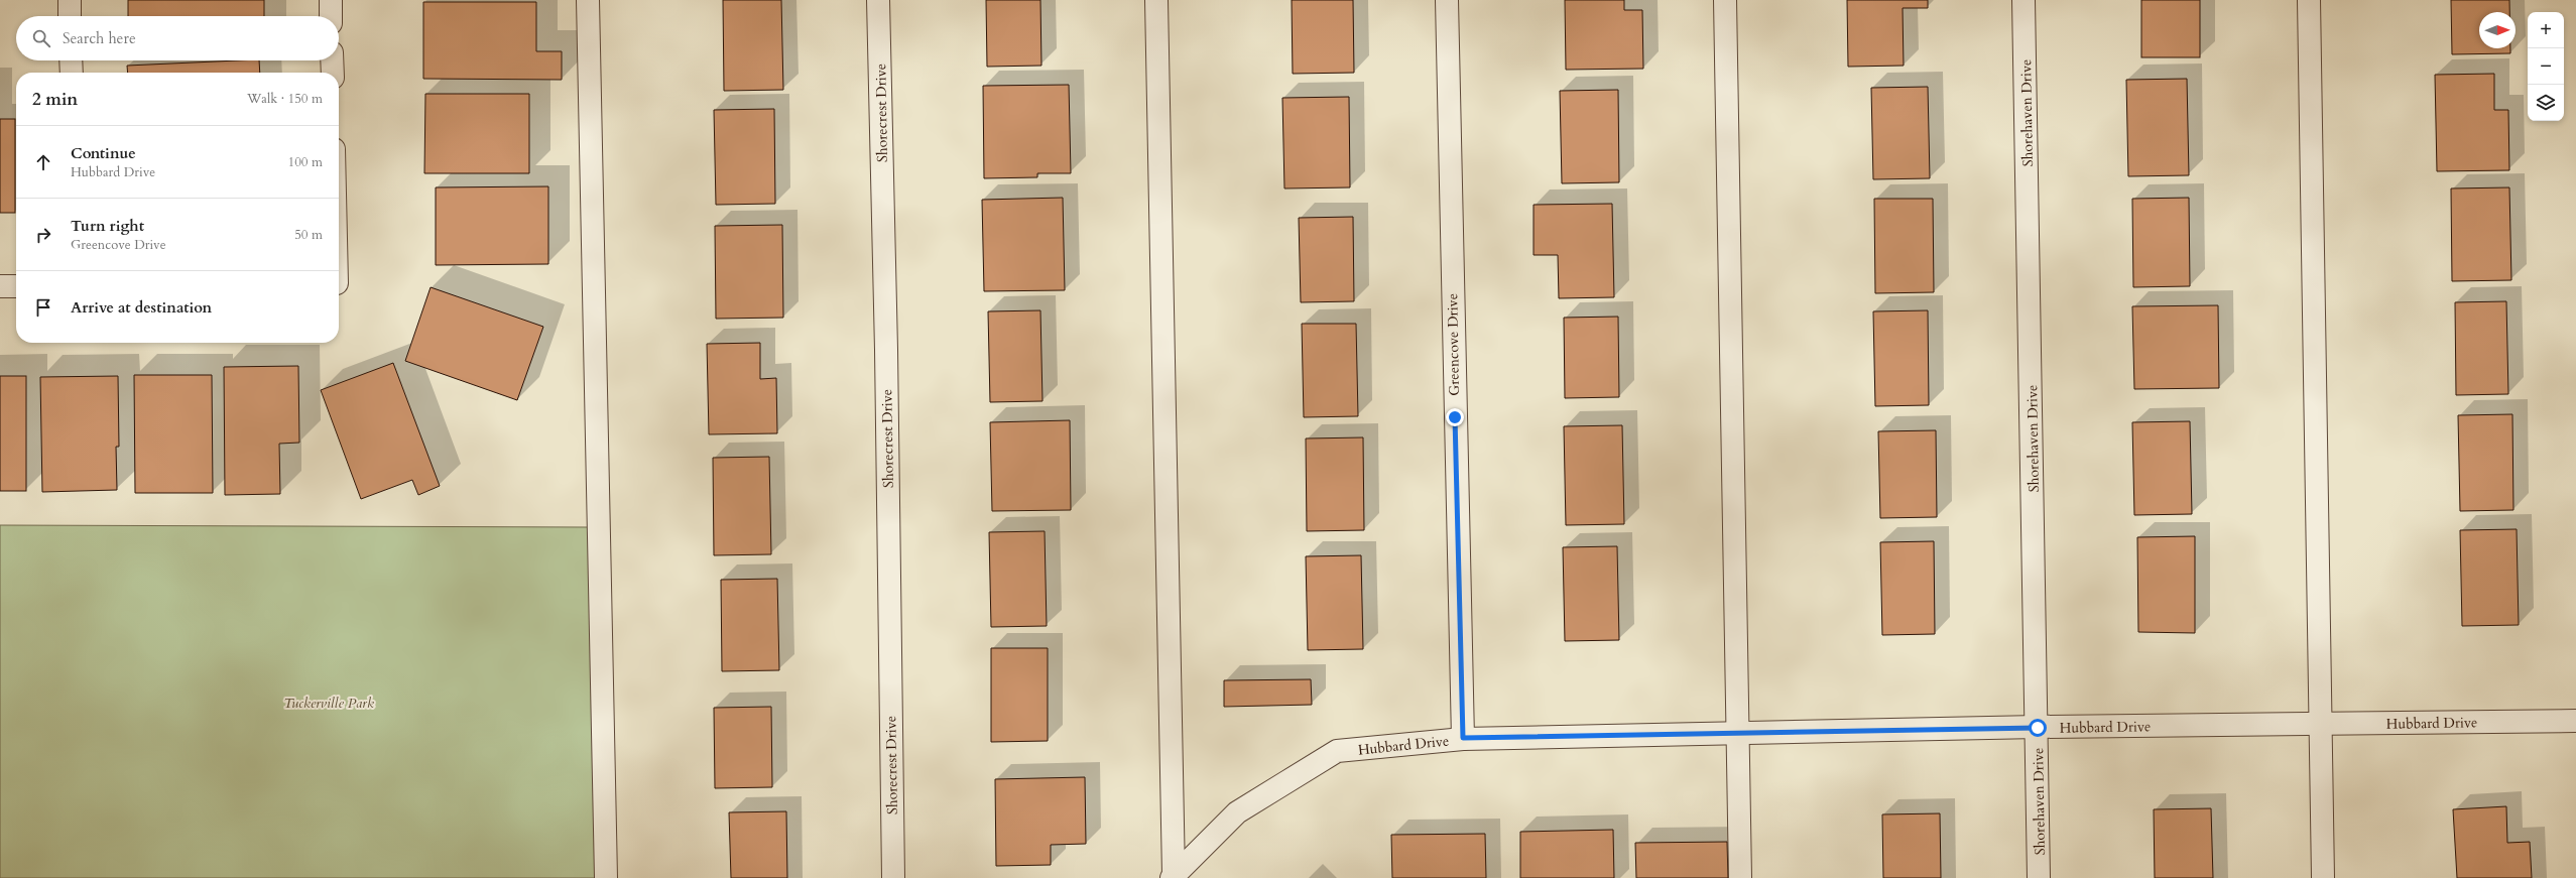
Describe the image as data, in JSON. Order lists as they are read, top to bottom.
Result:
{
  "streets": {
    "street": [
      "Shorecrest Drive",
      "Shorehaven Drive",
      "Greencove Drive",
      "Hubbard Drive"
    ]
  },
  "crossings": [
    ["Shorehaven Drive", "Hubbard Drive"],
    ["Greencove Drive", "Hubbard Drive"]
  ],
  "parks": ["Tuckerville Park"],
  "north": "right",
  "page": {
    "map_buttons": ["+", "−"],
    "search": "Search here",
    "heading": ["2 min", "Walk · 150 m"],
    "list": [
      ["Continue", "Hubbard Drive", "100 m"],
      ["Turn right", "Greencove Drive", "50 m"],
      "Arrive at destination"
    ]
  }
}
